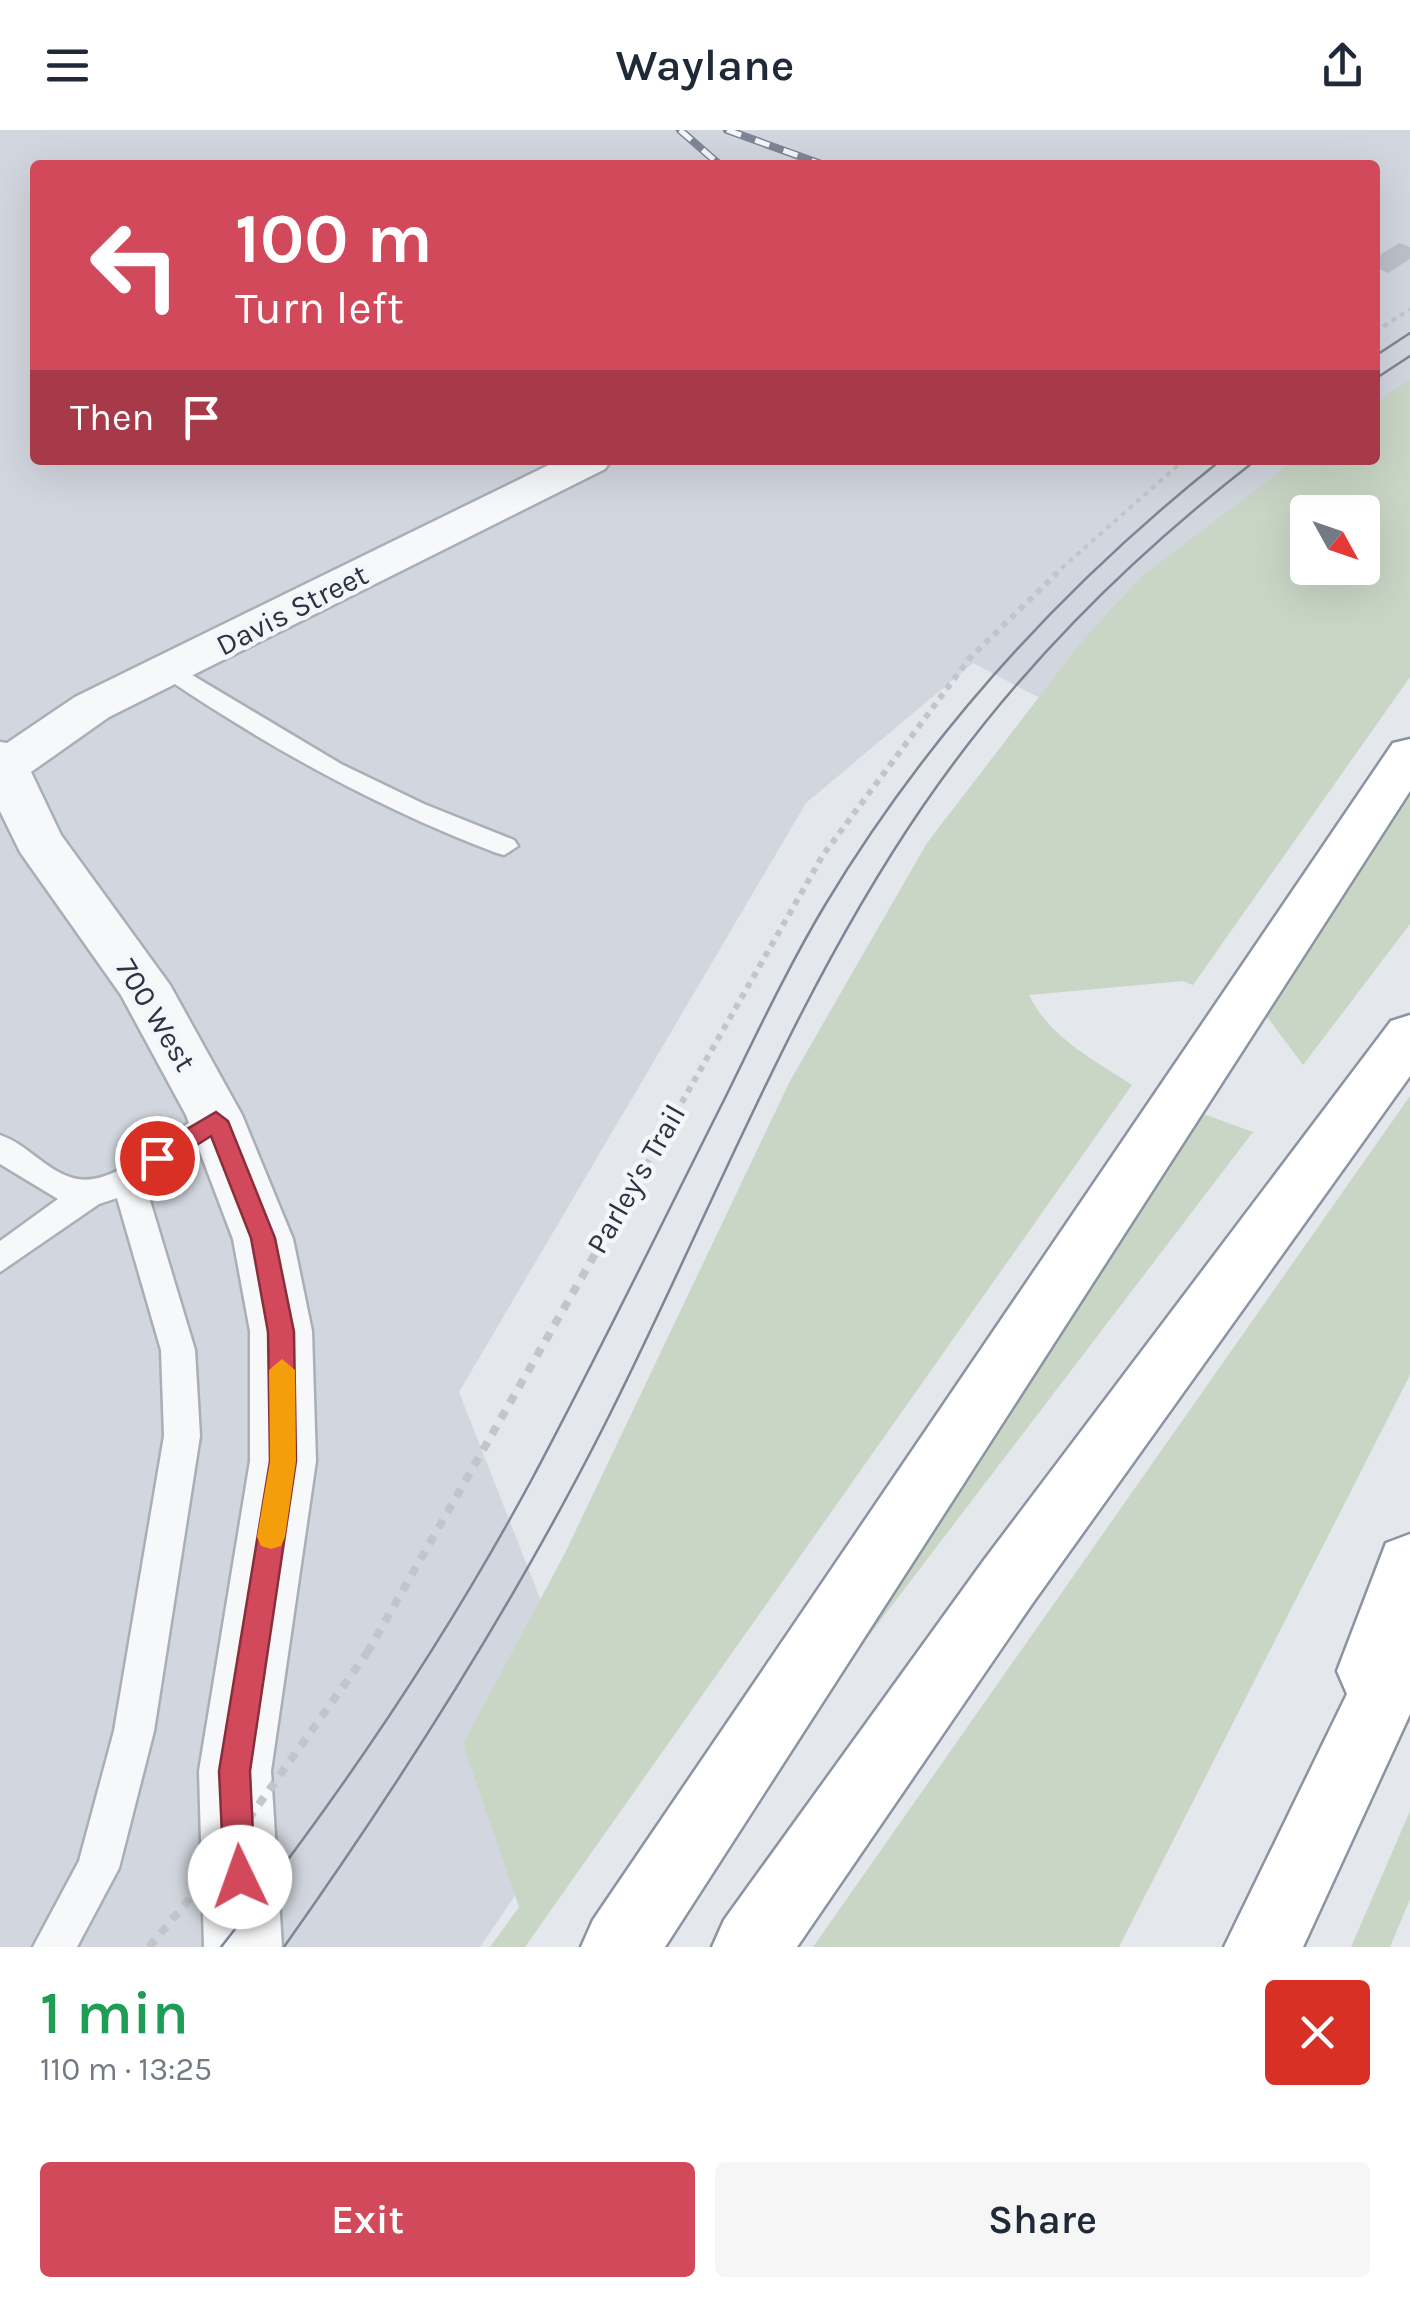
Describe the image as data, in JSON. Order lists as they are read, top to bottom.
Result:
{
  "streets": {
    "street": ["Davis Street", "700 West"],
    "path": ["Parley's Trail"]
  },
  "crossings": [
    ["Davis Street", "700 West"]
  ],
  "north": "bottom right",
  "page": {
    "header": "Waylane",
    "turn": ["100 m", "Turn left"],
    "then": "Then",
    "heading": ["1 min", "110 m · 13:25"],
    "buttons": ["Exit", "Share"]
  }
}
